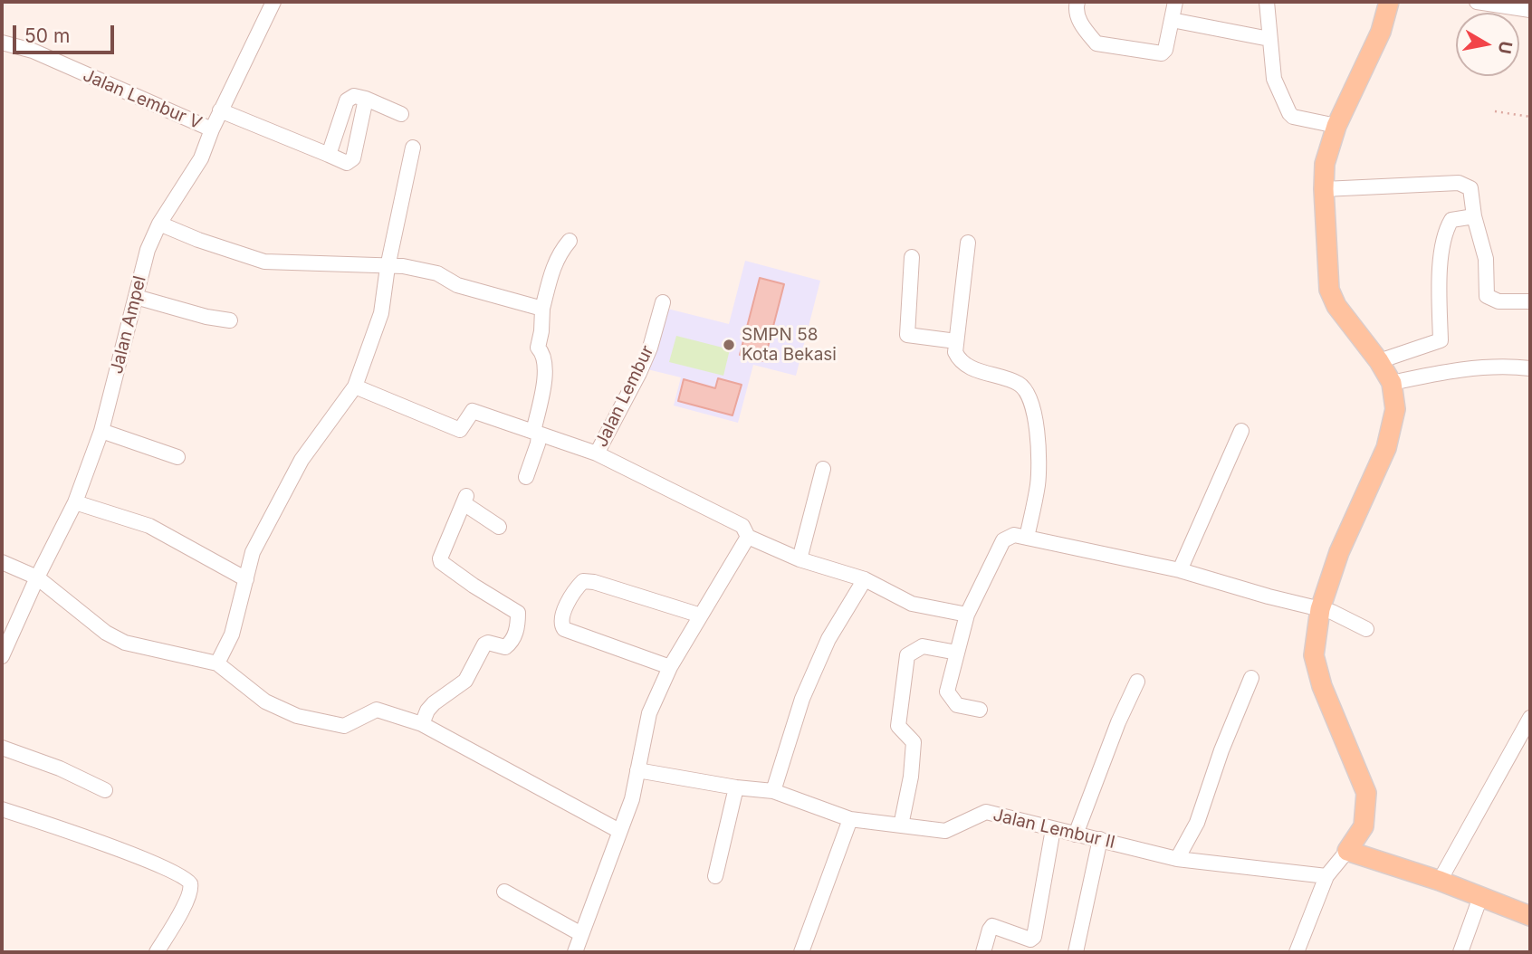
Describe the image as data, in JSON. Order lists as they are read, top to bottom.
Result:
{
  "streets": {
    "street": [
      "Jalan Lembur V",
      "Jalan Ampel",
      "Jalan Lembur",
      "Jalan Lembur II"
    ]
  },
  "crossings": [
    ["Jalan Lembur V", "Jalan Ampel"]
  ],
  "places": ["SMPN 58 Kota Bekasi"],
  "scale_bar": "50 m",
  "north": "right"
}
